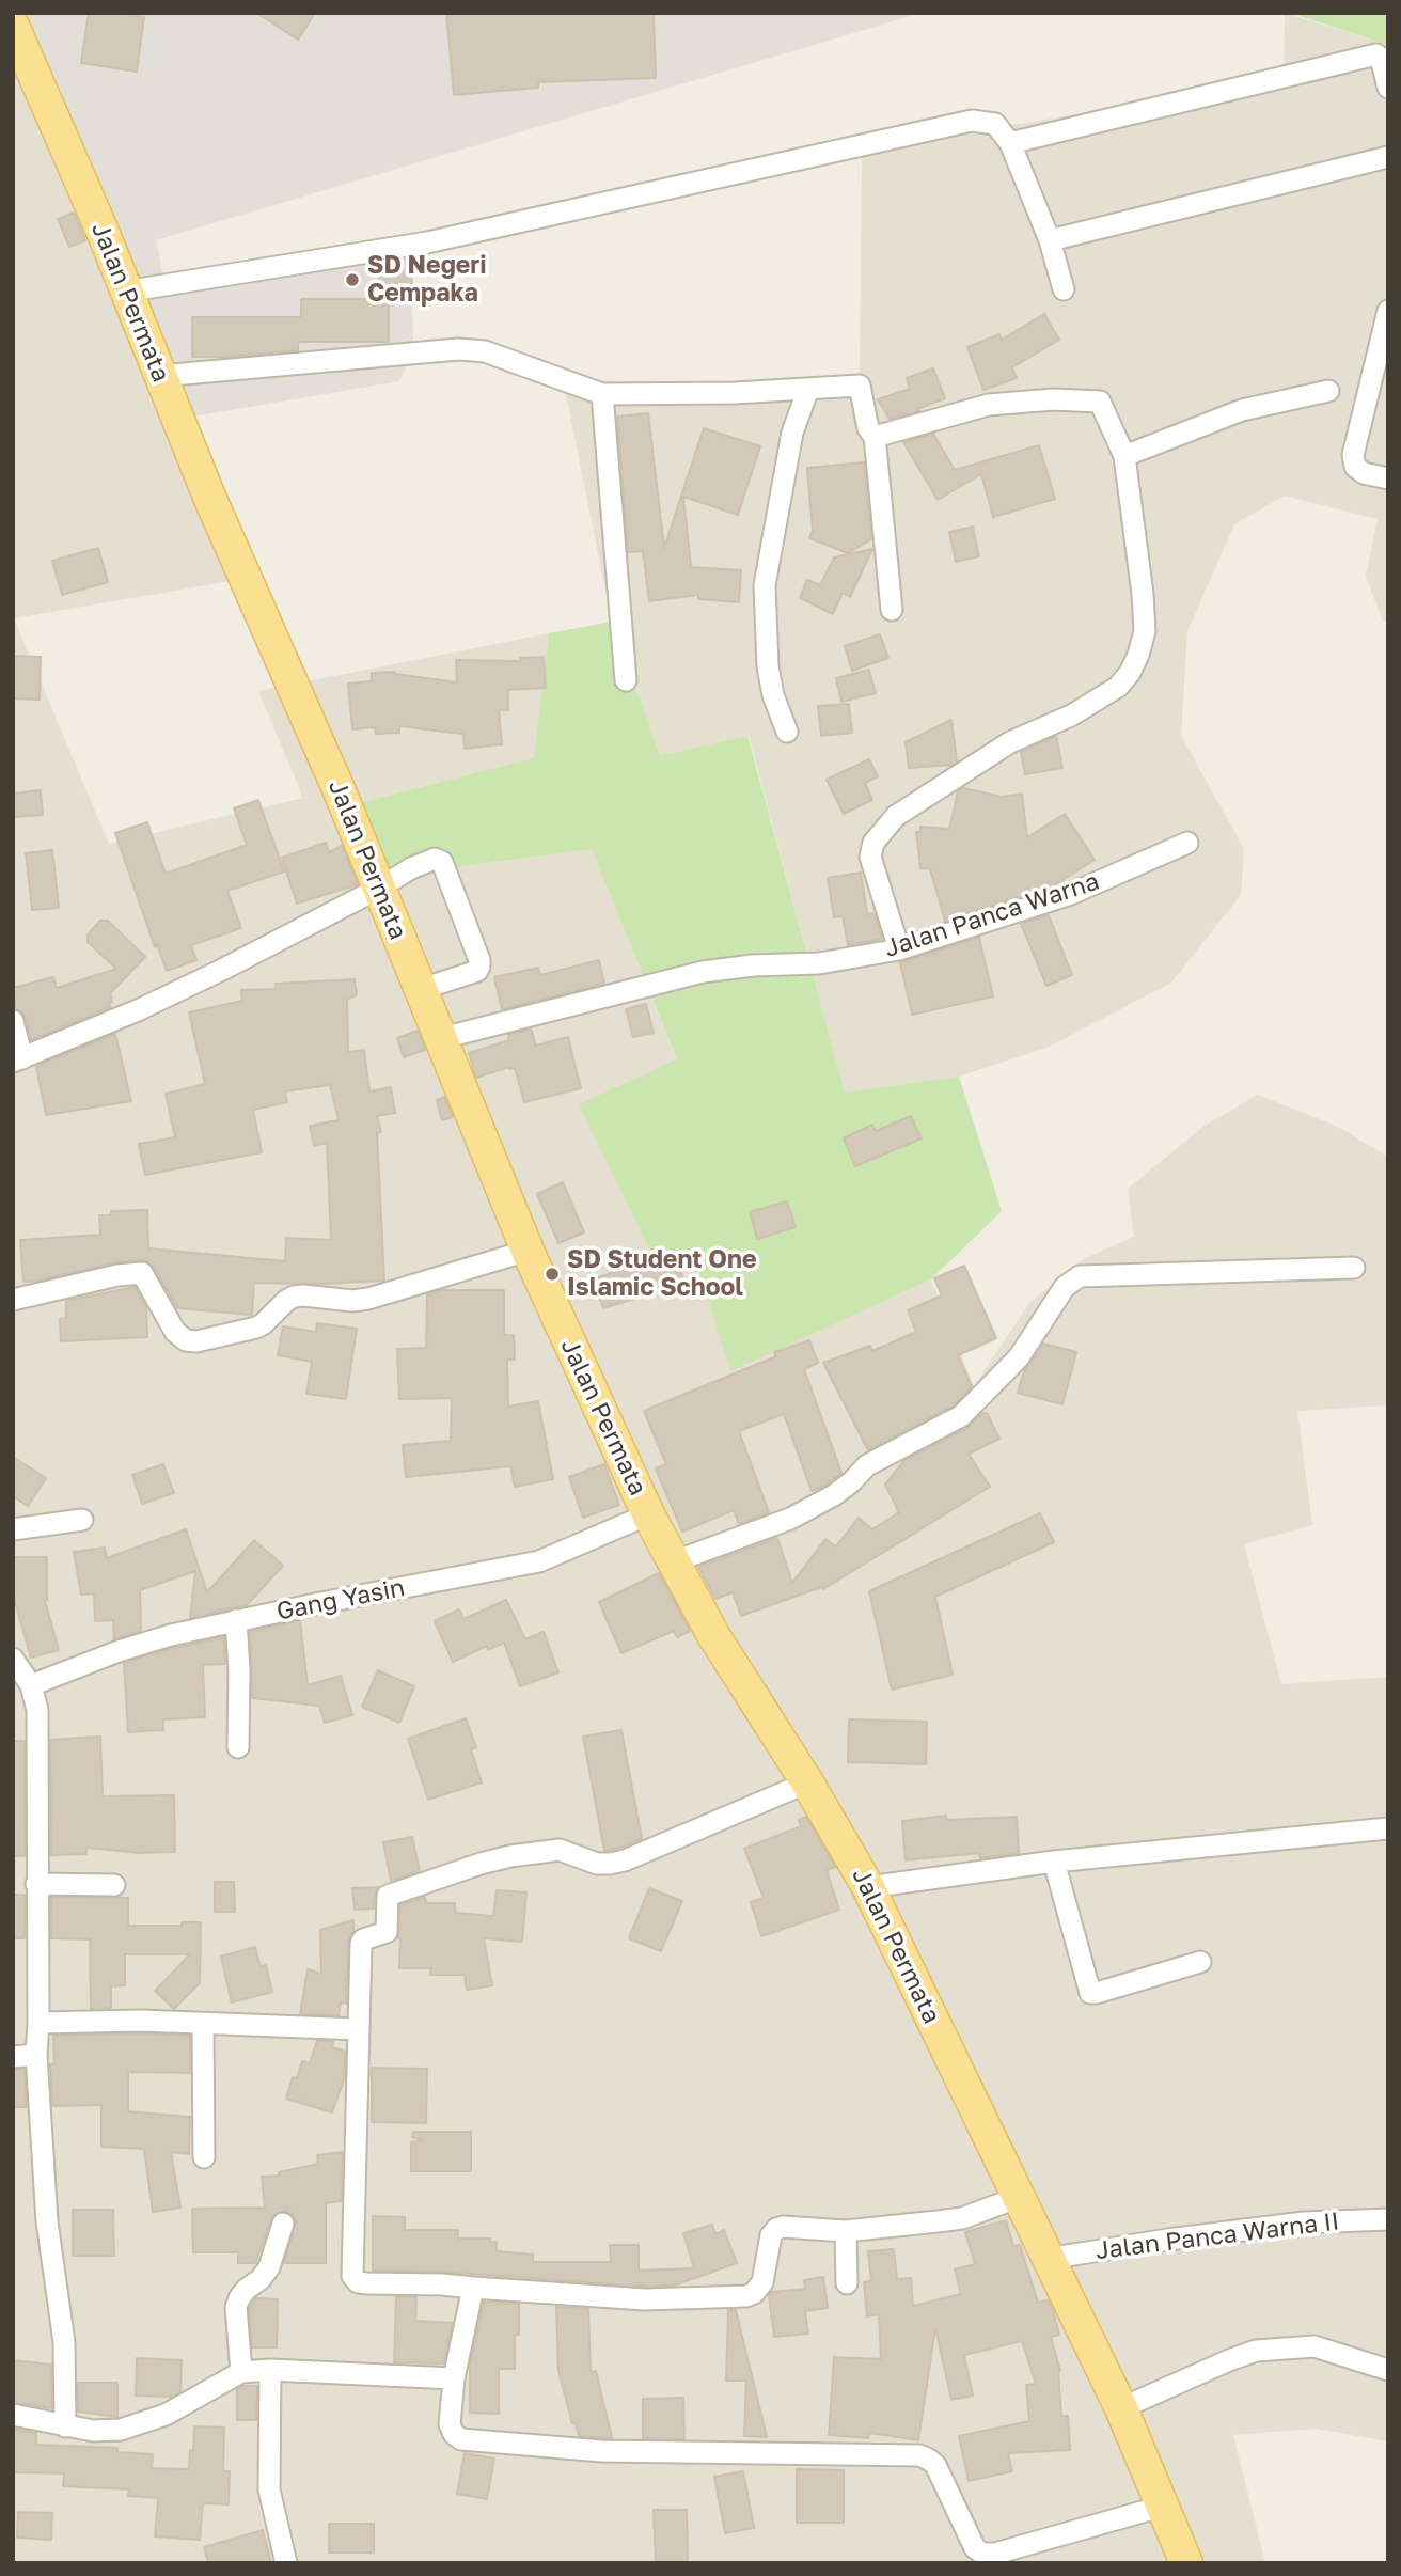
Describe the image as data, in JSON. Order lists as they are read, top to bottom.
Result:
{
  "streets": {
    "main road": ["Jalan Permata"],
    "street": ["Jalan Panca Warna", "Gang Yasin", "Jalan Panca Warna II"]
  },
  "crossings": [
    ["Jalan Permata", "Jalan Panca Warna"],
    ["Jalan Permata", "Gang Yasin"],
    ["Jalan Permata", "Jalan Panca Warna II"]
  ],
  "places": ["SD Negeri Cempaka", "SD Student One Islamic School"]
}
